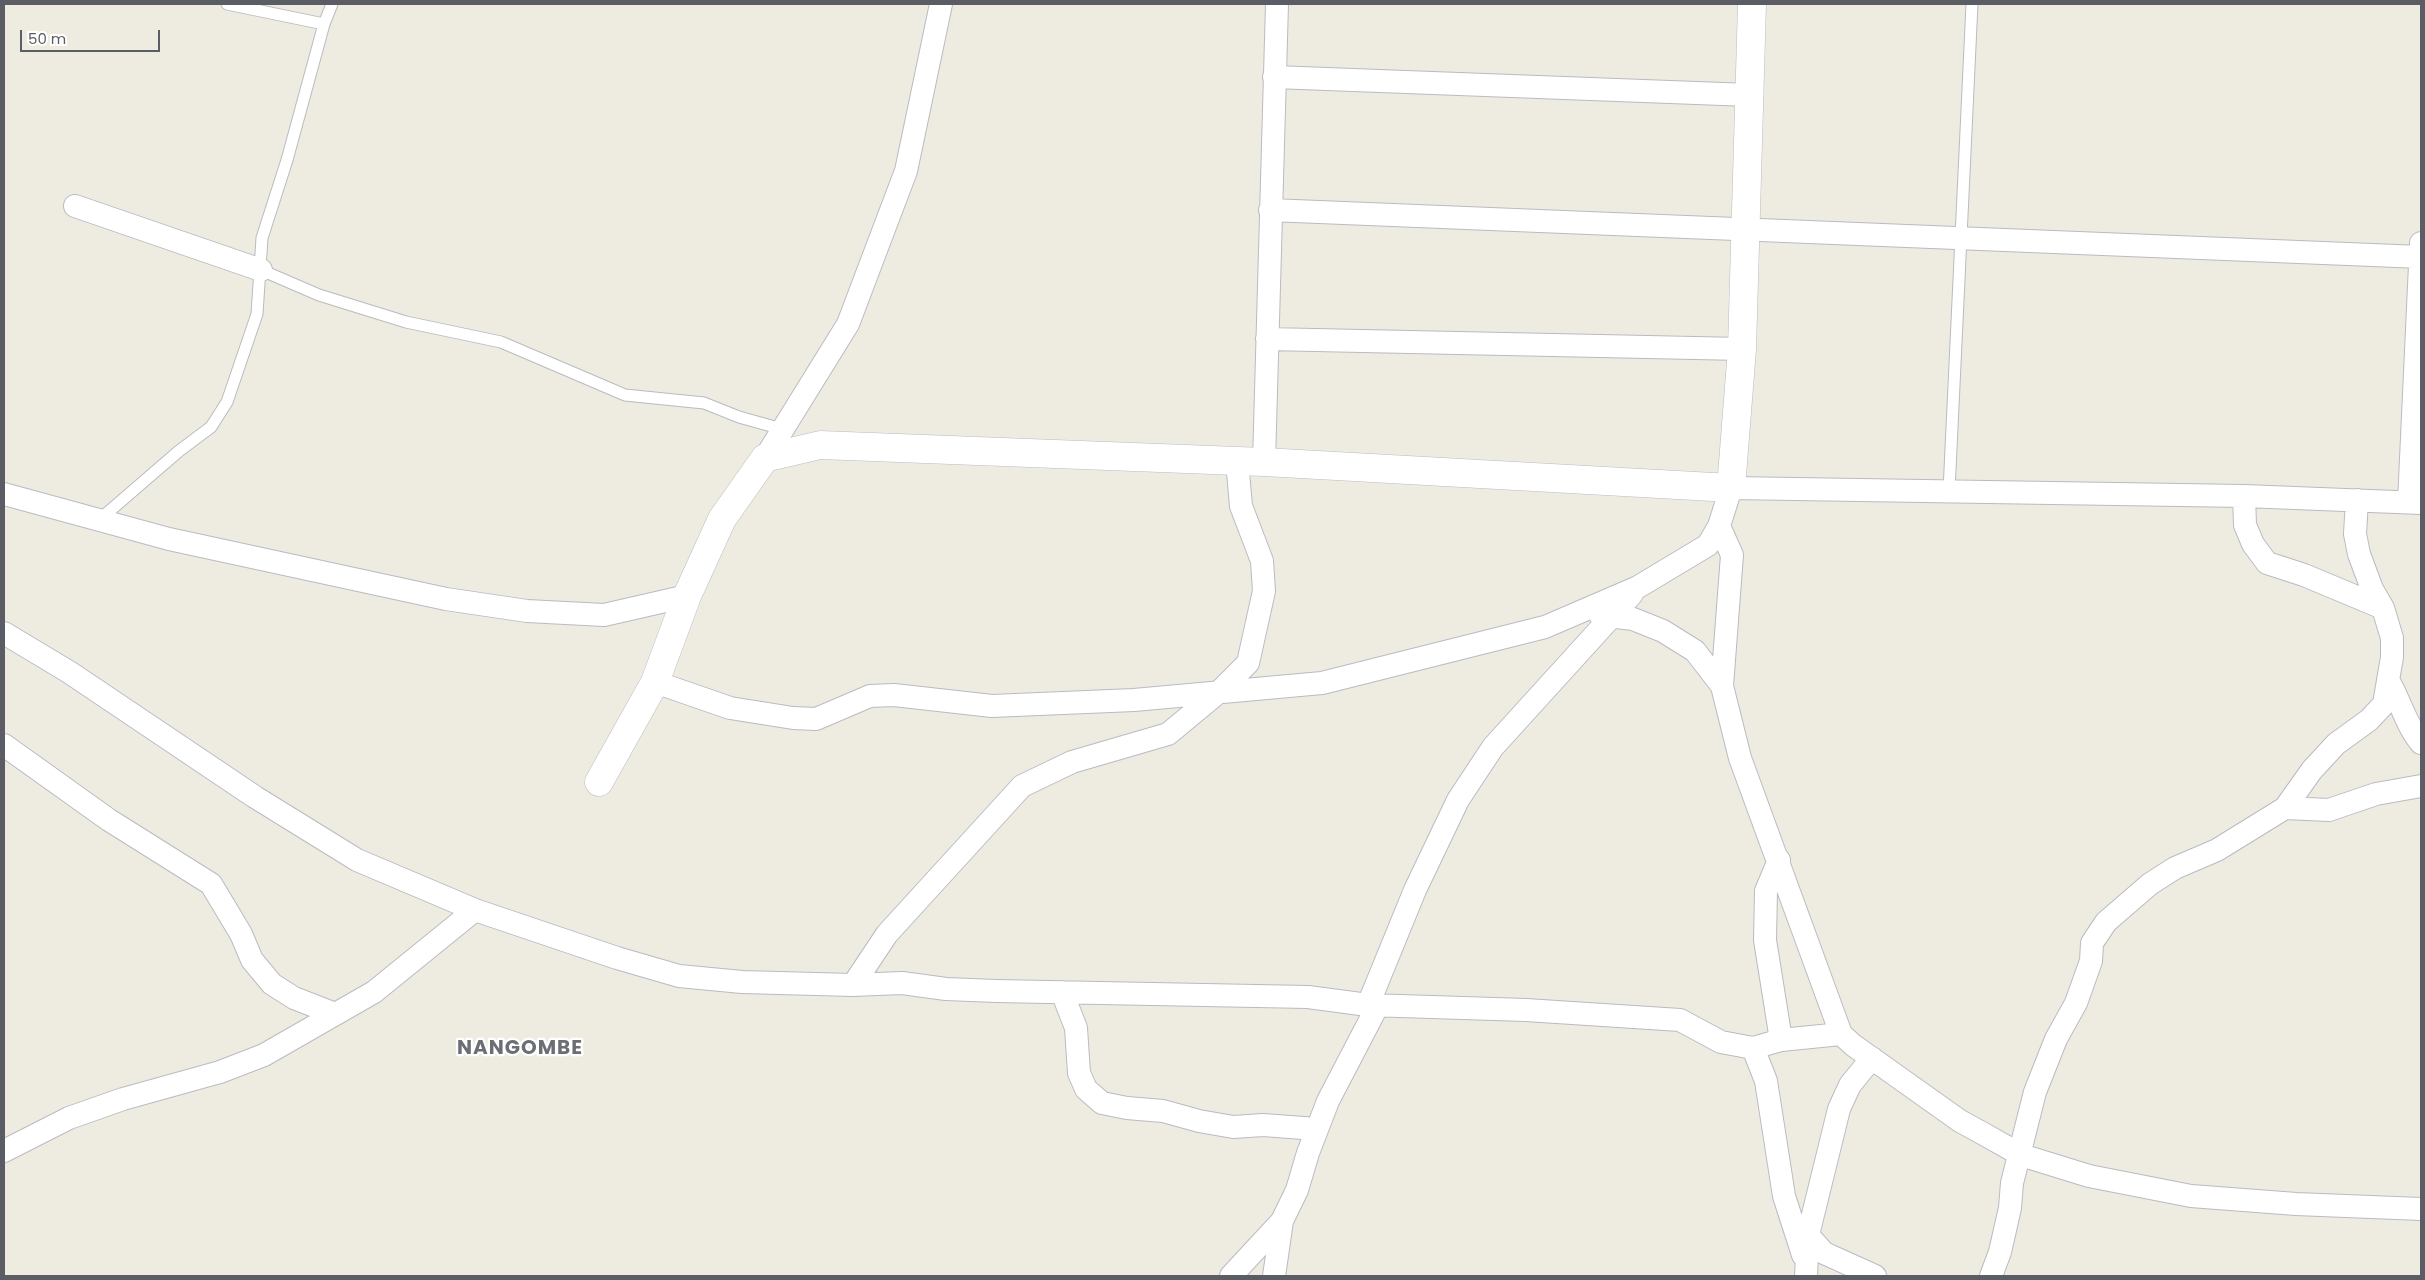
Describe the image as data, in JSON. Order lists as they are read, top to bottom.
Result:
{
  "districts": ["NANGOMBE"],
  "scale_bar": "50 m"
}
